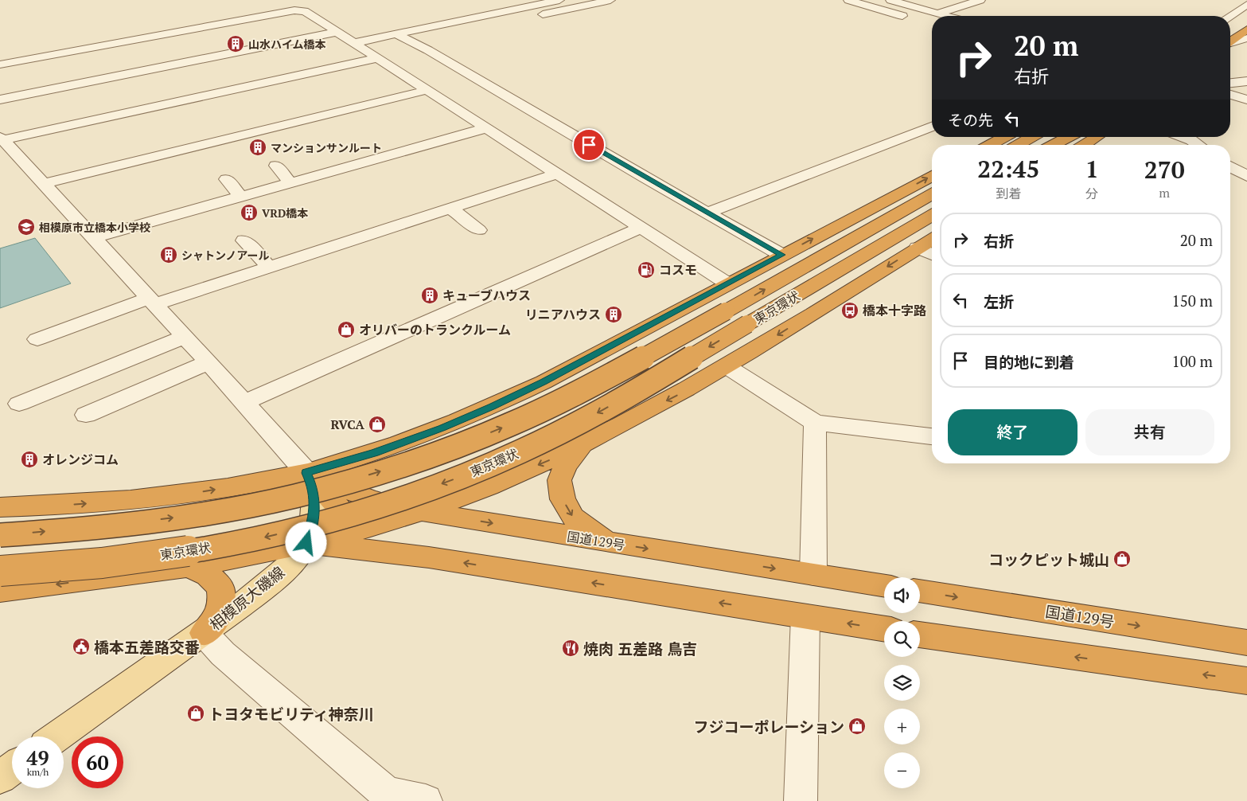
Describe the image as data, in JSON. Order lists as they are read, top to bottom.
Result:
{
  "streets": {
    "highway": ["東京環状", "国道129号"],
    "main road": ["相模原大磯線"]
  },
  "crossings": [
    ["国道129号", "相模原大磯線"]
  ],
  "places": {
    "building": [
      "山水ハイム橋本",
      "マンションサンルート",
      "VRD橋本",
      "シャトンノアール",
      "キューブハウス",
      "リニアハウス",
      "オレンジコム"
    ],
    "school or university": ["相模原市立橋本小学校"],
    "fuel station": ["コスモ"],
    "bus stop": ["橋本十字路"],
    "shop": [
      "オリバーのトランクルーム",
      "RVCA",
      "コックピット城山",
      "トヨタモビリティ神奈川",
      "フジコーポレーション"
    ],
    "public building": ["橋本五差路交番"],
    "restaurant": ["焼肉 五差路 鳥吉"]
  },
  "page": {
    "turn": ["20 m", "右折"],
    "then": "その先",
    "eta": [
      "22:45",
      "到着",
      "1",
      "分",
      "270",
      "m"
    ],
    "list": [
      {
        "name": "右折",
        "value": "20 m"
      },
      {
        "name": "左折",
        "value": "150 m"
      },
      {
        "name": "目的地に到着",
        "value": "100 m"
      }
    ],
    "buttons": ["終了", "共有"],
    "map_buttons": ["+", "−"],
    "speed": "49 km/h",
    "limit": "60"
  }
}
